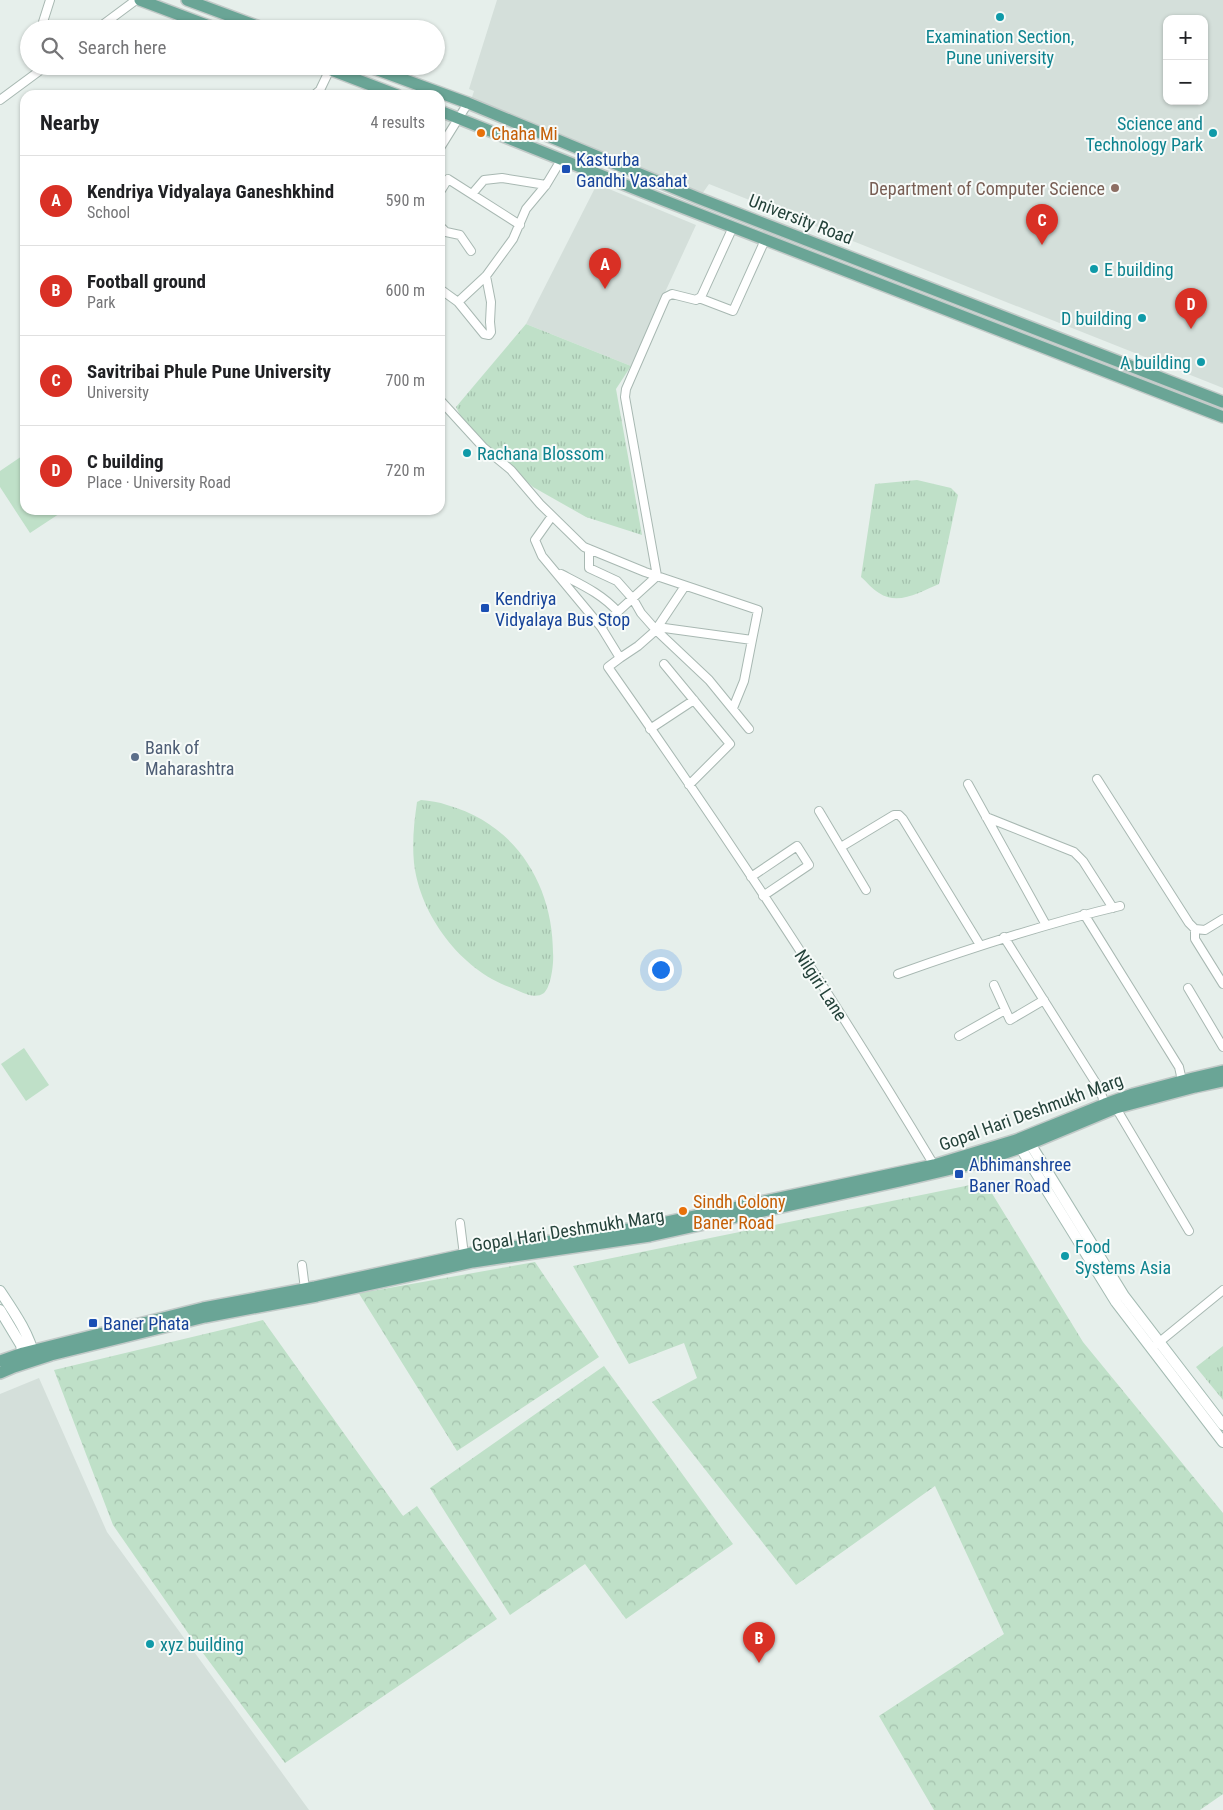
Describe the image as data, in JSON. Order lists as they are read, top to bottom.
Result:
{
  "streets": {
    "main road": ["University Road", "Gopal Hari Deshmukh Marg"],
    "street": ["Nilgiri Lane"]
  },
  "crossings": [
    ["Nilgiri Lane", "Gopal Hari Deshmukh Marg"]
  ],
  "places": {
    "other": [
      "Examination Section, Pune university",
      "Chaha Mi",
      "Science and Technology Park",
      "Department of Computer Science",
      "E building",
      "D building",
      "A building",
      "Rachana Blossom",
      "Bank of Maharashtra",
      "Sindh Colony Baner Road",
      "Food Systems Asia",
      "xyz building"
    ],
    "transit": [
      "Kasturba Gandhi Vasahat",
      "Kendriya Vidyalaya Bus Stop",
      "Abhimanshree Baner Road",
      "Baner Phata"
    ]
  },
  "page": {
    "map_buttons": ["+", "−"],
    "search": "Search here",
    "heading": ["Nearby", "4 results"],
    "list": [
      {
        "mark": "A",
        "name": "Kendriya Vidyalaya Ganeshkhind",
        "note": "School",
        "value": "590 m"
      },
      {
        "mark": "B",
        "name": "Football ground",
        "note": "Park",
        "value": "600 m"
      },
      {
        "mark": "C",
        "name": "Savitribai Phule Pune University",
        "note": "University",
        "value": "700 m"
      },
      {
        "mark": "D",
        "name": "C building",
        "note": "Place · University Road",
        "value": "720 m"
      }
    ],
    "pins": [
      "C",
      "A",
      "D",
      "B"
    ]
  }
}
